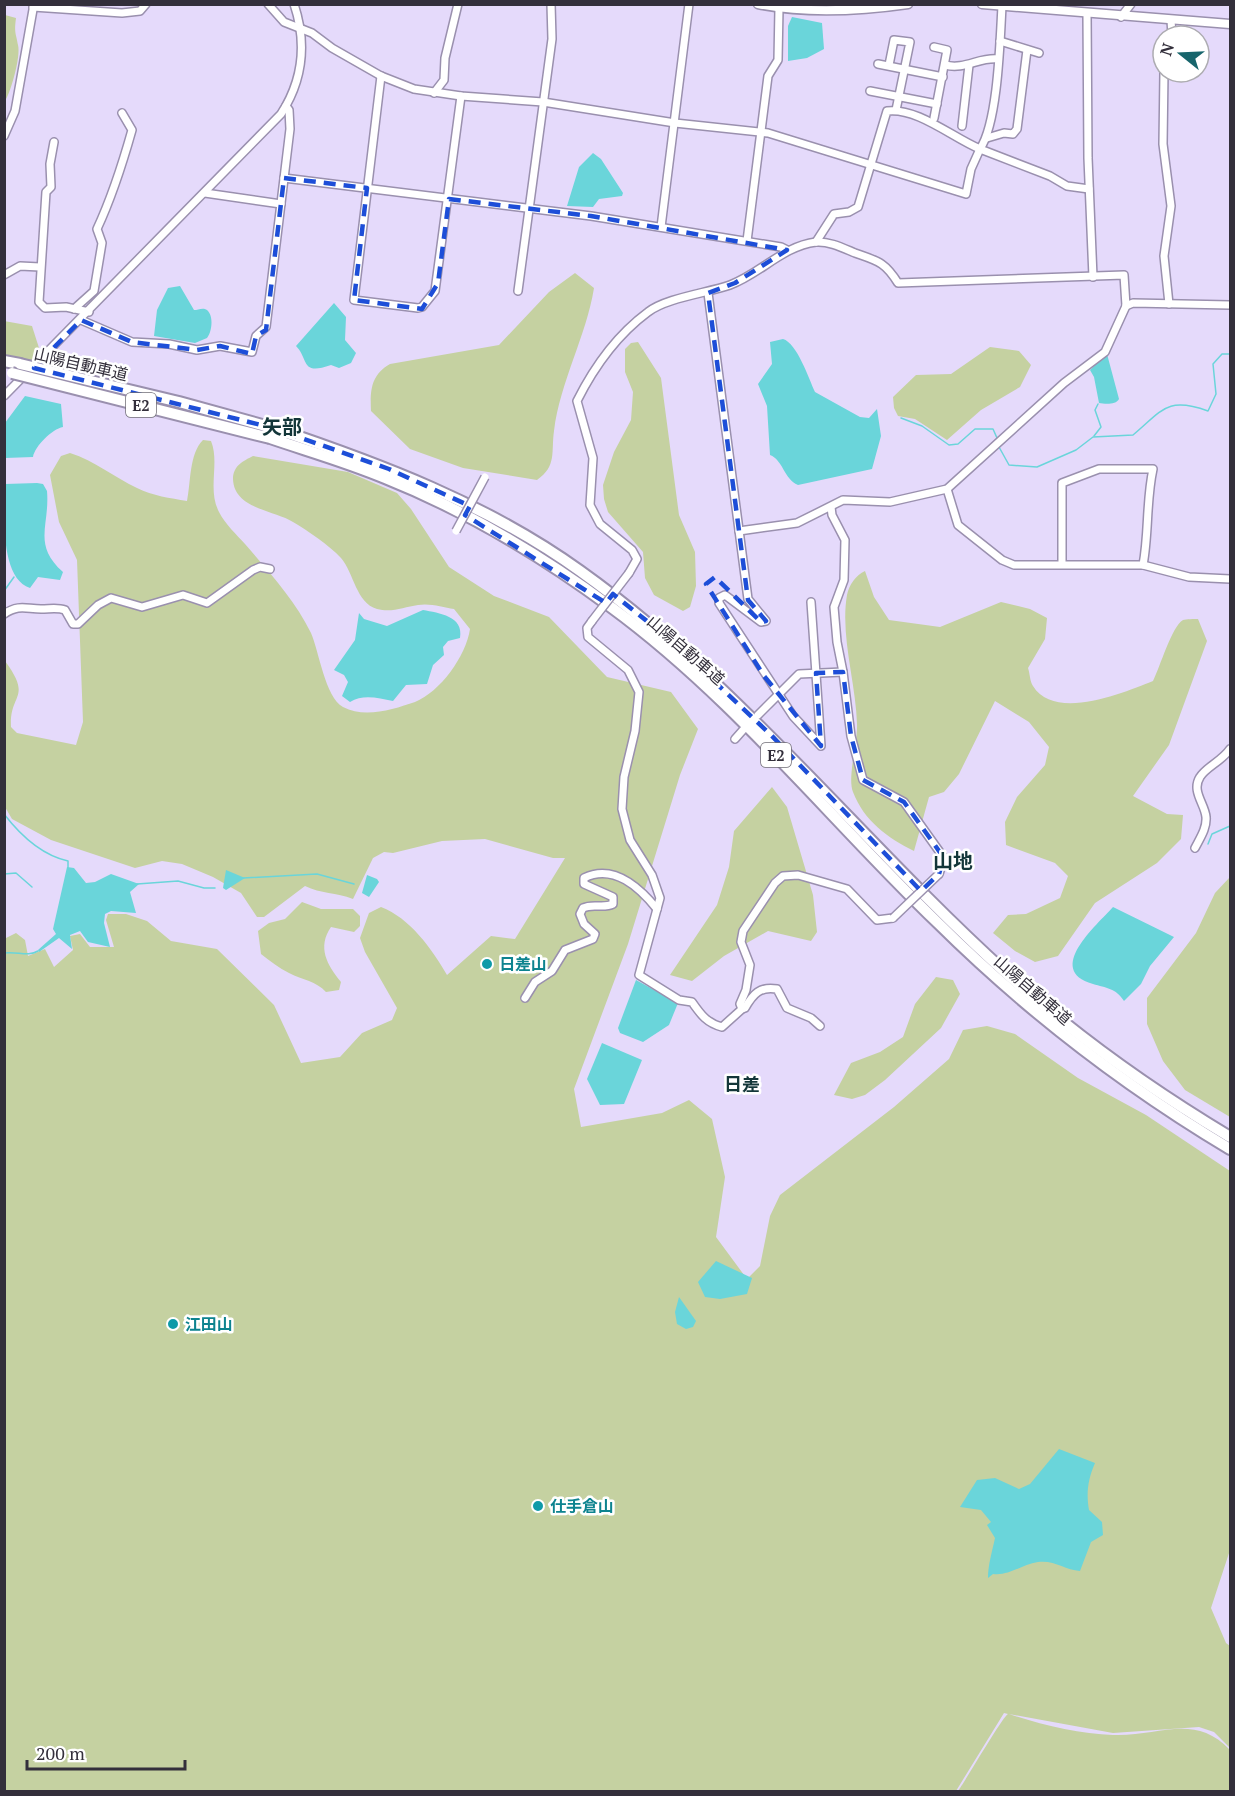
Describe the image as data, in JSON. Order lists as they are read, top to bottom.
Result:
{
  "streets": {
    "highway": ["山陽自動車道", "E2"]
  },
  "districts": ["矢部", "山地", "日差"],
  "places": ["日差山", "江田山", "仕手倉山"],
  "scale_bar": "200 m",
  "north": "left"
}
